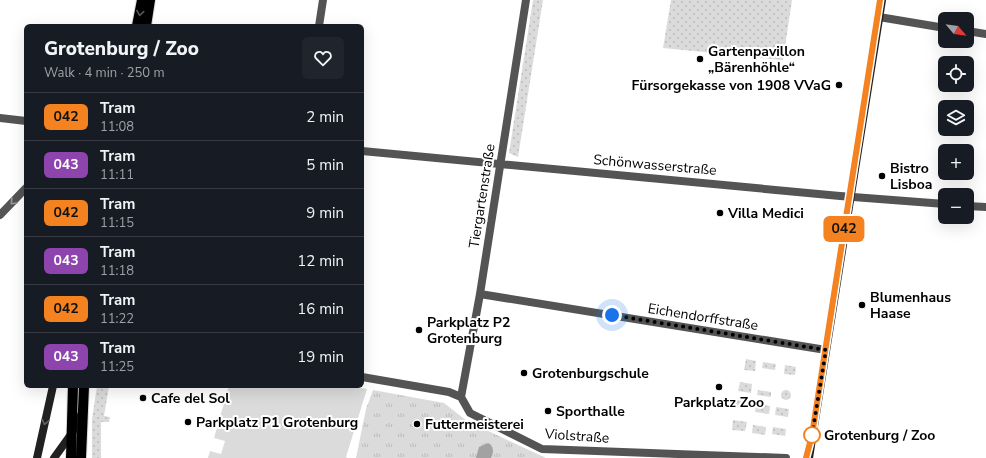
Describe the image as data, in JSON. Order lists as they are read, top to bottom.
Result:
{
  "streets": {
    "street": [
      "Schönwasserstraße",
      "Tiergartenstraße",
      "Eichendorffstraße",
      "Violstraße"
    ]
  },
  "crossings": [
    ["Schönwasserstraße", "Tiergartenstraße"],
    ["Tiergartenstraße", "Eichendorffstraße"],
    ["Tiergartenstraße", "Violstraße"]
  ],
  "places": [
    "Gartenpavillon „Bärenhöhle“",
    "Fürsorgekasse von 1908 VVaG",
    "Bistro Lisboa",
    "Villa Medici",
    "Blumenhaus Haase",
    "Parkplatz P2 Grotenburg",
    "Grotenburgschule",
    "Parkplatz Zoo",
    "Cafe del Sol",
    "Sporthalle",
    "Parkplatz P1 Grotenburg",
    "Futtermeisterei",
    "Grotenburg / Zoo"
  ],
  "lines": ["tram line 042"],
  "north": "bottom right",
  "page": {
    "on_map": "042",
    "map_buttons": ["+", "−"],
    "heading": ["Grotenburg / Zoo", "Walk · 4 min · 250 m"],
    "list": [
      {
        "mark": "042",
        "name": "Tram",
        "note": "11:08",
        "value": "2 min"
      },
      {
        "mark": "043",
        "name": "Tram",
        "note": "11:11",
        "value": "5 min"
      },
      {
        "mark": "042",
        "name": "Tram",
        "note": "11:15",
        "value": "9 min"
      },
      {
        "mark": "043",
        "name": "Tram",
        "note": "11:18",
        "value": "12 min"
      },
      {
        "mark": "042",
        "name": "Tram",
        "note": "11:22",
        "value": "16 min"
      },
      {
        "mark": "043",
        "name": "Tram",
        "note": "11:25",
        "value": "19 min"
      }
    ]
  }
}
